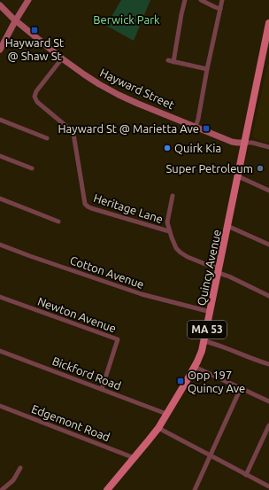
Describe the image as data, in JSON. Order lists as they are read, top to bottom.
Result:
{
  "streets": {
    "main road": ["Hayward Street", "Quincy Avenue", "MA 53"],
    "street": [
      "Heritage Lane",
      "Cotton Avenue",
      "Newton Avenue",
      "Bickford Road",
      "Edgemont Road"
    ]
  },
  "crossings": [
    ["Hayward Street", "Heritage Lane"],
    ["Hayward Street", "Quincy Avenue"],
    ["Quincy Avenue", "Cotton Avenue"],
    ["Quincy Avenue", "Bickford Road"],
    ["Quincy Avenue", "Edgemont Road"],
    ["Newton Avenue", "Bickford Road"]
  ],
  "parks": ["Berwick Park"],
  "places": {
    "transit": ["Hayward St @ Shaw St", "Hayward St @ Marietta Ave", "Opp 197 Quincy Ave"],
    "other": ["Quirk Kia", "Super Petroleum"]
  }
}
